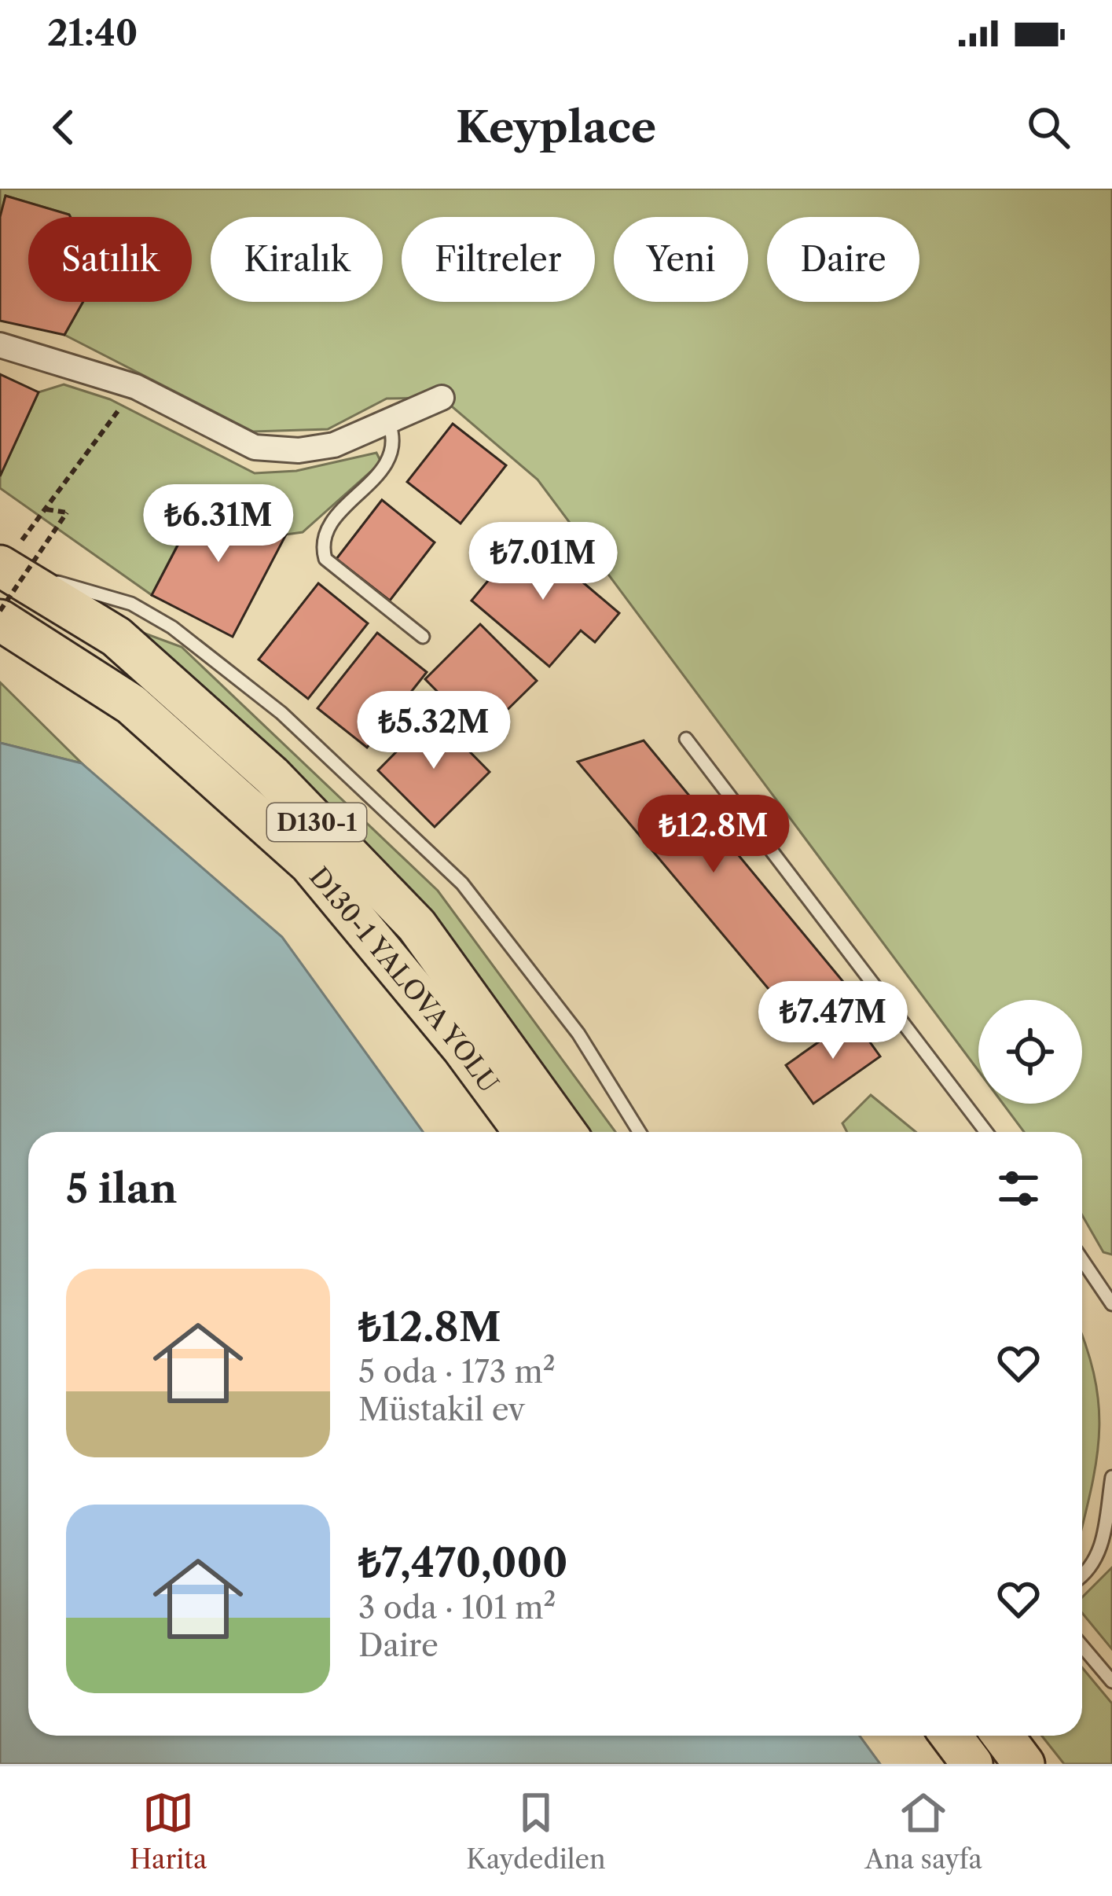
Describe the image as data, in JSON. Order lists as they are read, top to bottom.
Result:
{
  "streets": {
    "highway": ["D130-1", "D130-1 YALOVA YOLU"]
  },
  "page": {
    "status": "21:40",
    "header": "Keyplace",
    "chip": [
      "Satılık",
      "Kiralık",
      "Filtreler",
      "Yeni",
      "Daire"
    ],
    "price": [
      "₺6.31M",
      "₺7.01M",
      "₺5.32M",
      "₺12.8M",
      "₺7.47M"
    ],
    "heading": "5 ilan",
    "list": [
      {
        "name": "₺12.8M",
        "note": "5 oda · 173 m² · Müstakil ev"
      },
      {
        "name": "₺7,470,000",
        "note": "3 oda · 101 m² · Daire"
      }
    ],
    "tabs": ["Harita", "Kaydedilen", "Ana sayfa"]
  }
}
